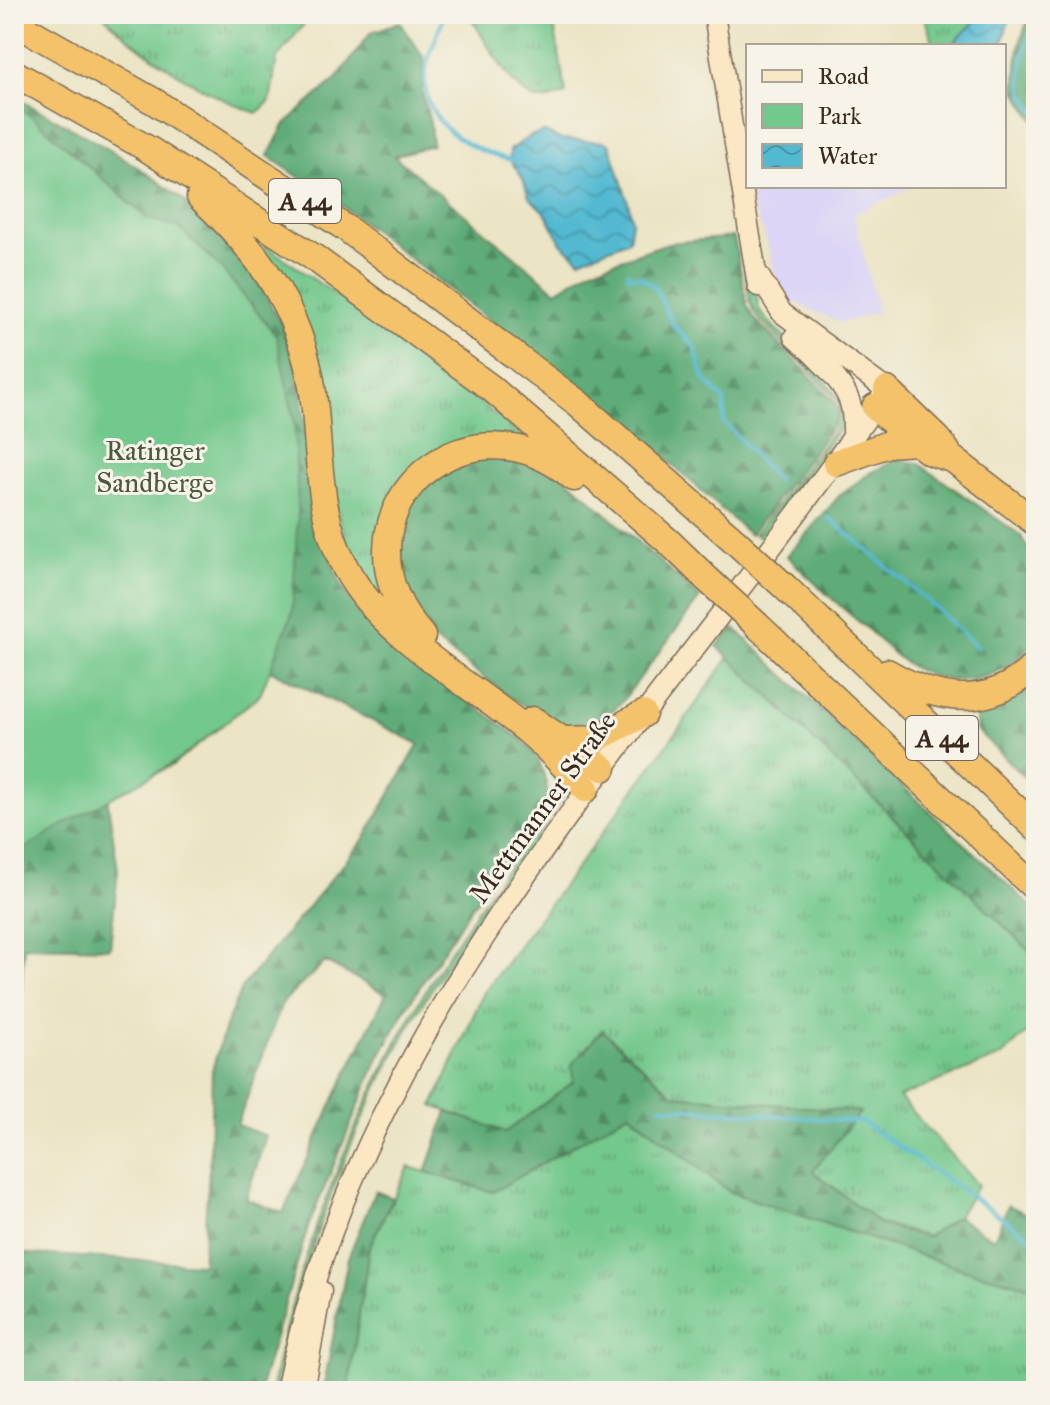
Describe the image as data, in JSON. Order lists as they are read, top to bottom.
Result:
{
  "streets": {
    "highway": ["A 44"],
    "main road": ["Mettmanner Straße"]
  },
  "parks": ["Ratinger Sandberge"],
  "legend": ["Road", "Park", "Water"]
}
